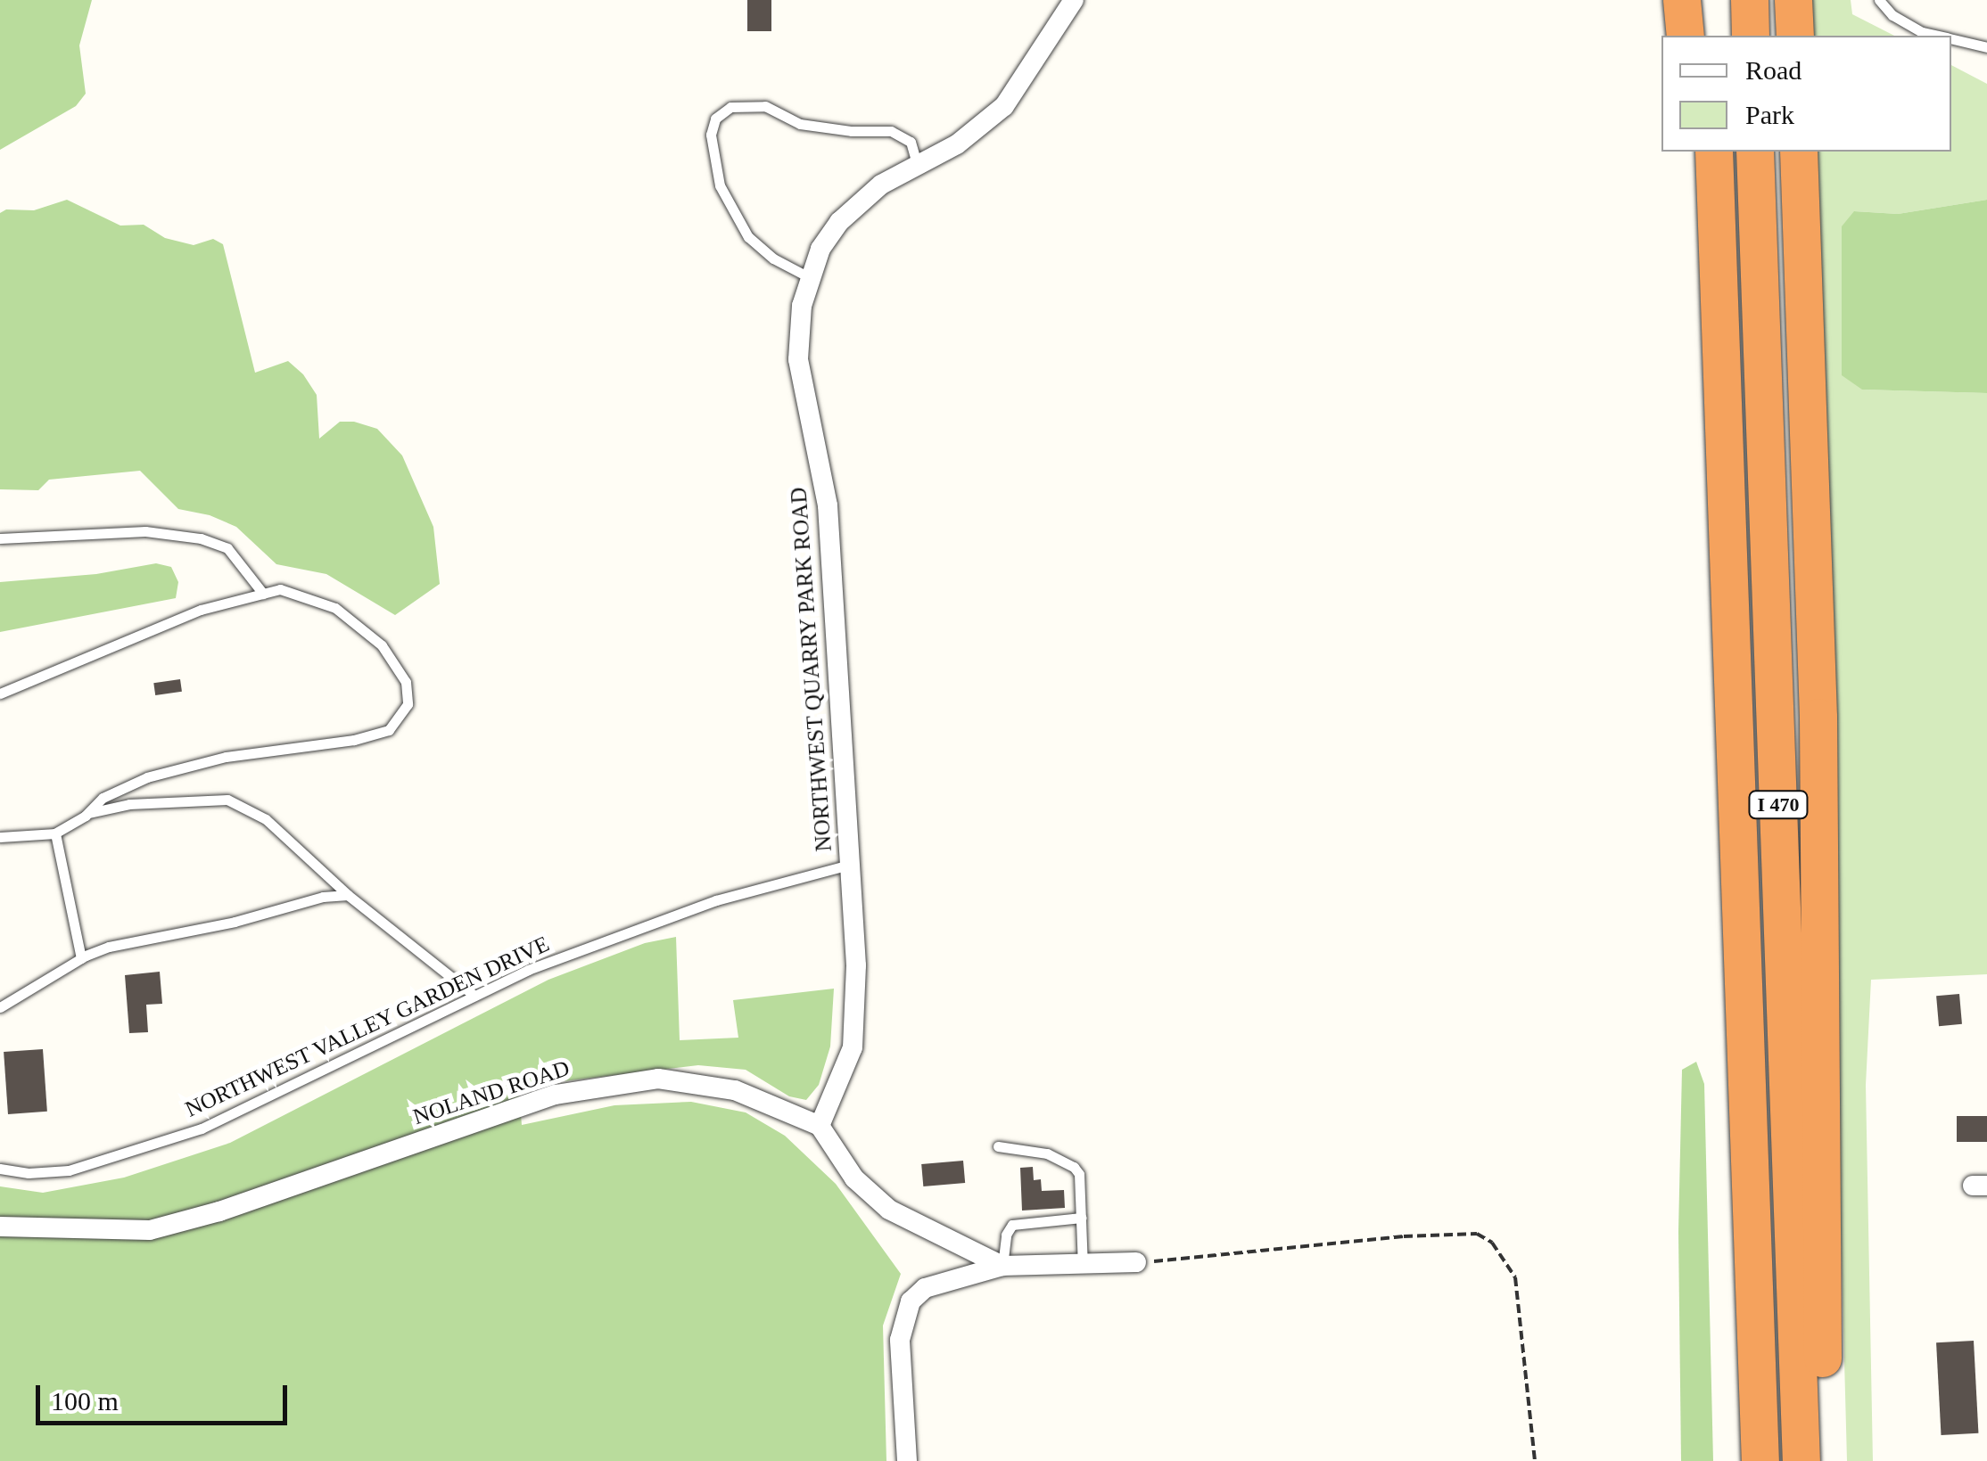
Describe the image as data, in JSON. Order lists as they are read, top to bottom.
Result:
{
  "streets": {
    "highway": ["I 470"],
    "street": ["NORTHWEST QUARRY PARK ROAD", "NOLAND ROAD"],
    "lane": ["NORTHWEST VALLEY GARDEN DRIVE"]
  },
  "crossings": [
    ["NORTHWEST QUARRY PARK ROAD", "NORTHWEST VALLEY GARDEN DRIVE"],
    ["NORTHWEST QUARRY PARK ROAD", "NOLAND ROAD"]
  ],
  "legend": ["Road", "Park"],
  "scale_bar": "100 m"
}
